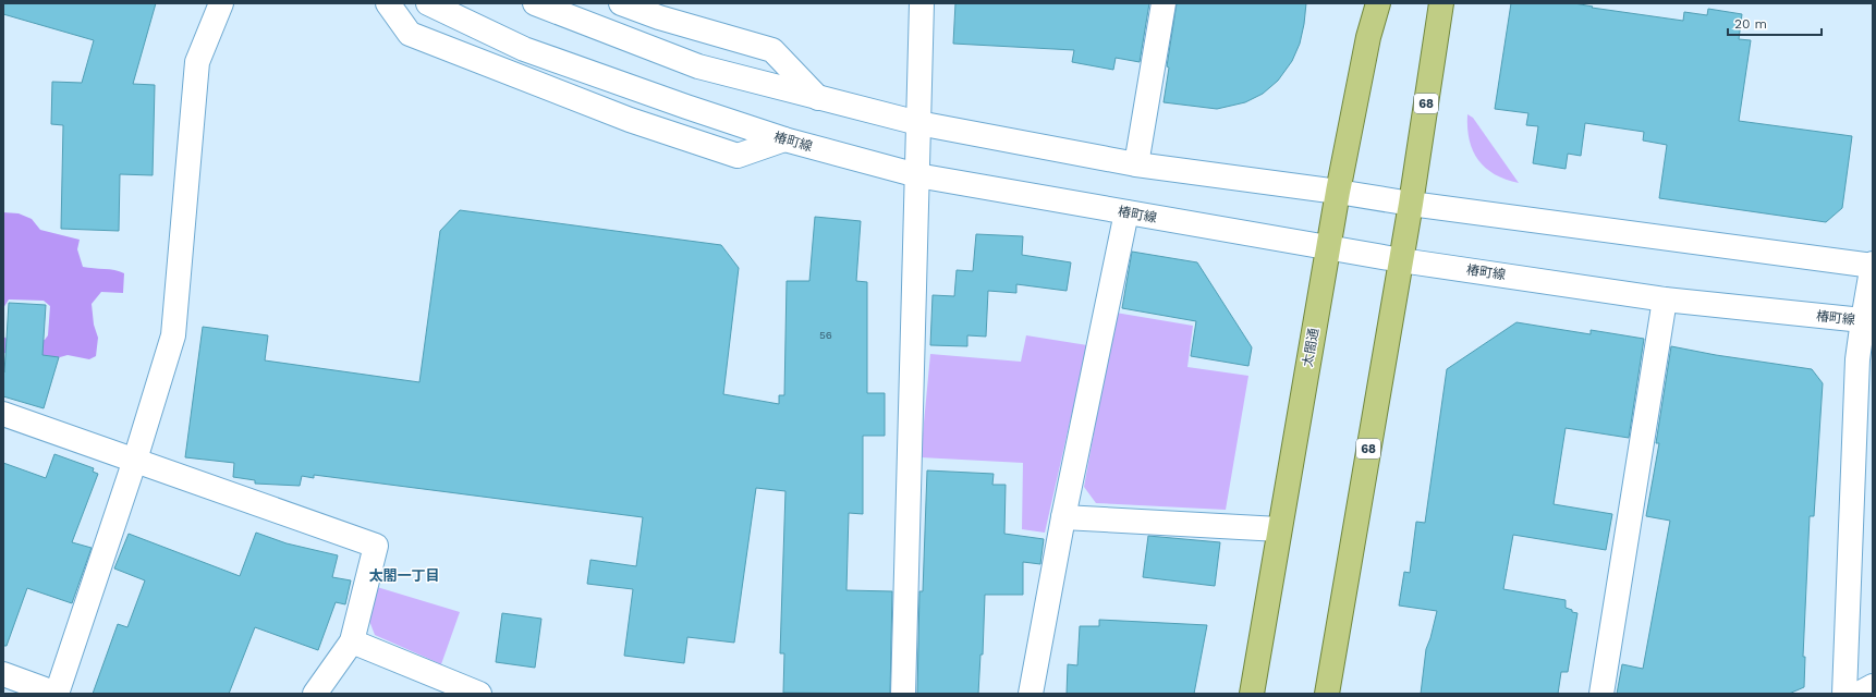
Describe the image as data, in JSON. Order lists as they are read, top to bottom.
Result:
{
  "streets": {
    "main road": ["68", "太閤通"],
    "street": ["椿町線"]
  },
  "crossings": [
    ["68", "椿町線"],
    ["椿町線", "太閤通"]
  ],
  "districts": ["太閤一丁目"],
  "house_numbers": ["56"],
  "scale_bar": "20 m"
}
